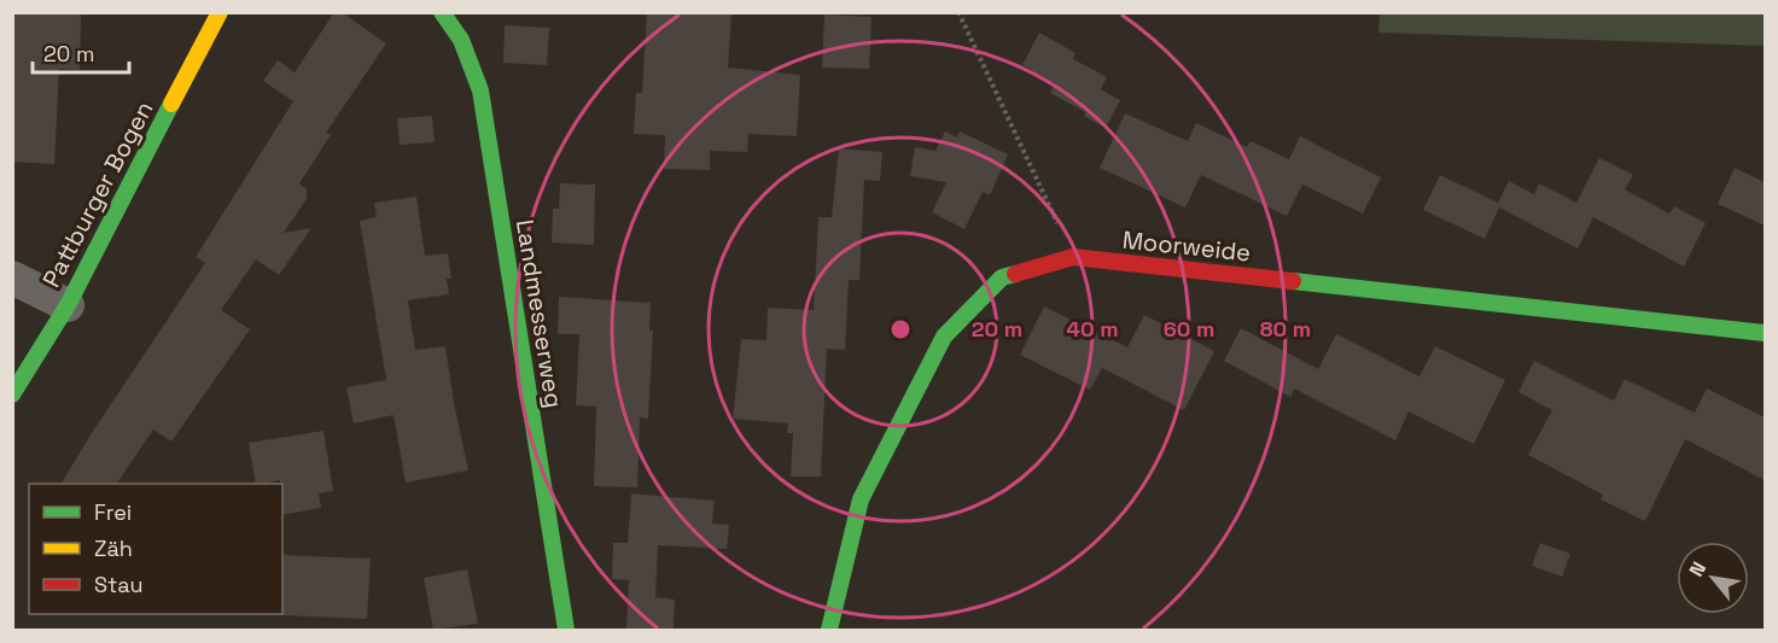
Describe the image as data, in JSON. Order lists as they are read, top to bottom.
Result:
{
  "streets": {
    "street": ["Pattburger Bogen", "Moorweide", "Landmesserweg"]
  },
  "legend": ["Frei", "Zäh", "Stau"],
  "scale_bar": "20 m",
  "north": "top left",
  "rings": [
    "20 m",
    "40 m",
    "60 m",
    "80 m"
  ]
}
